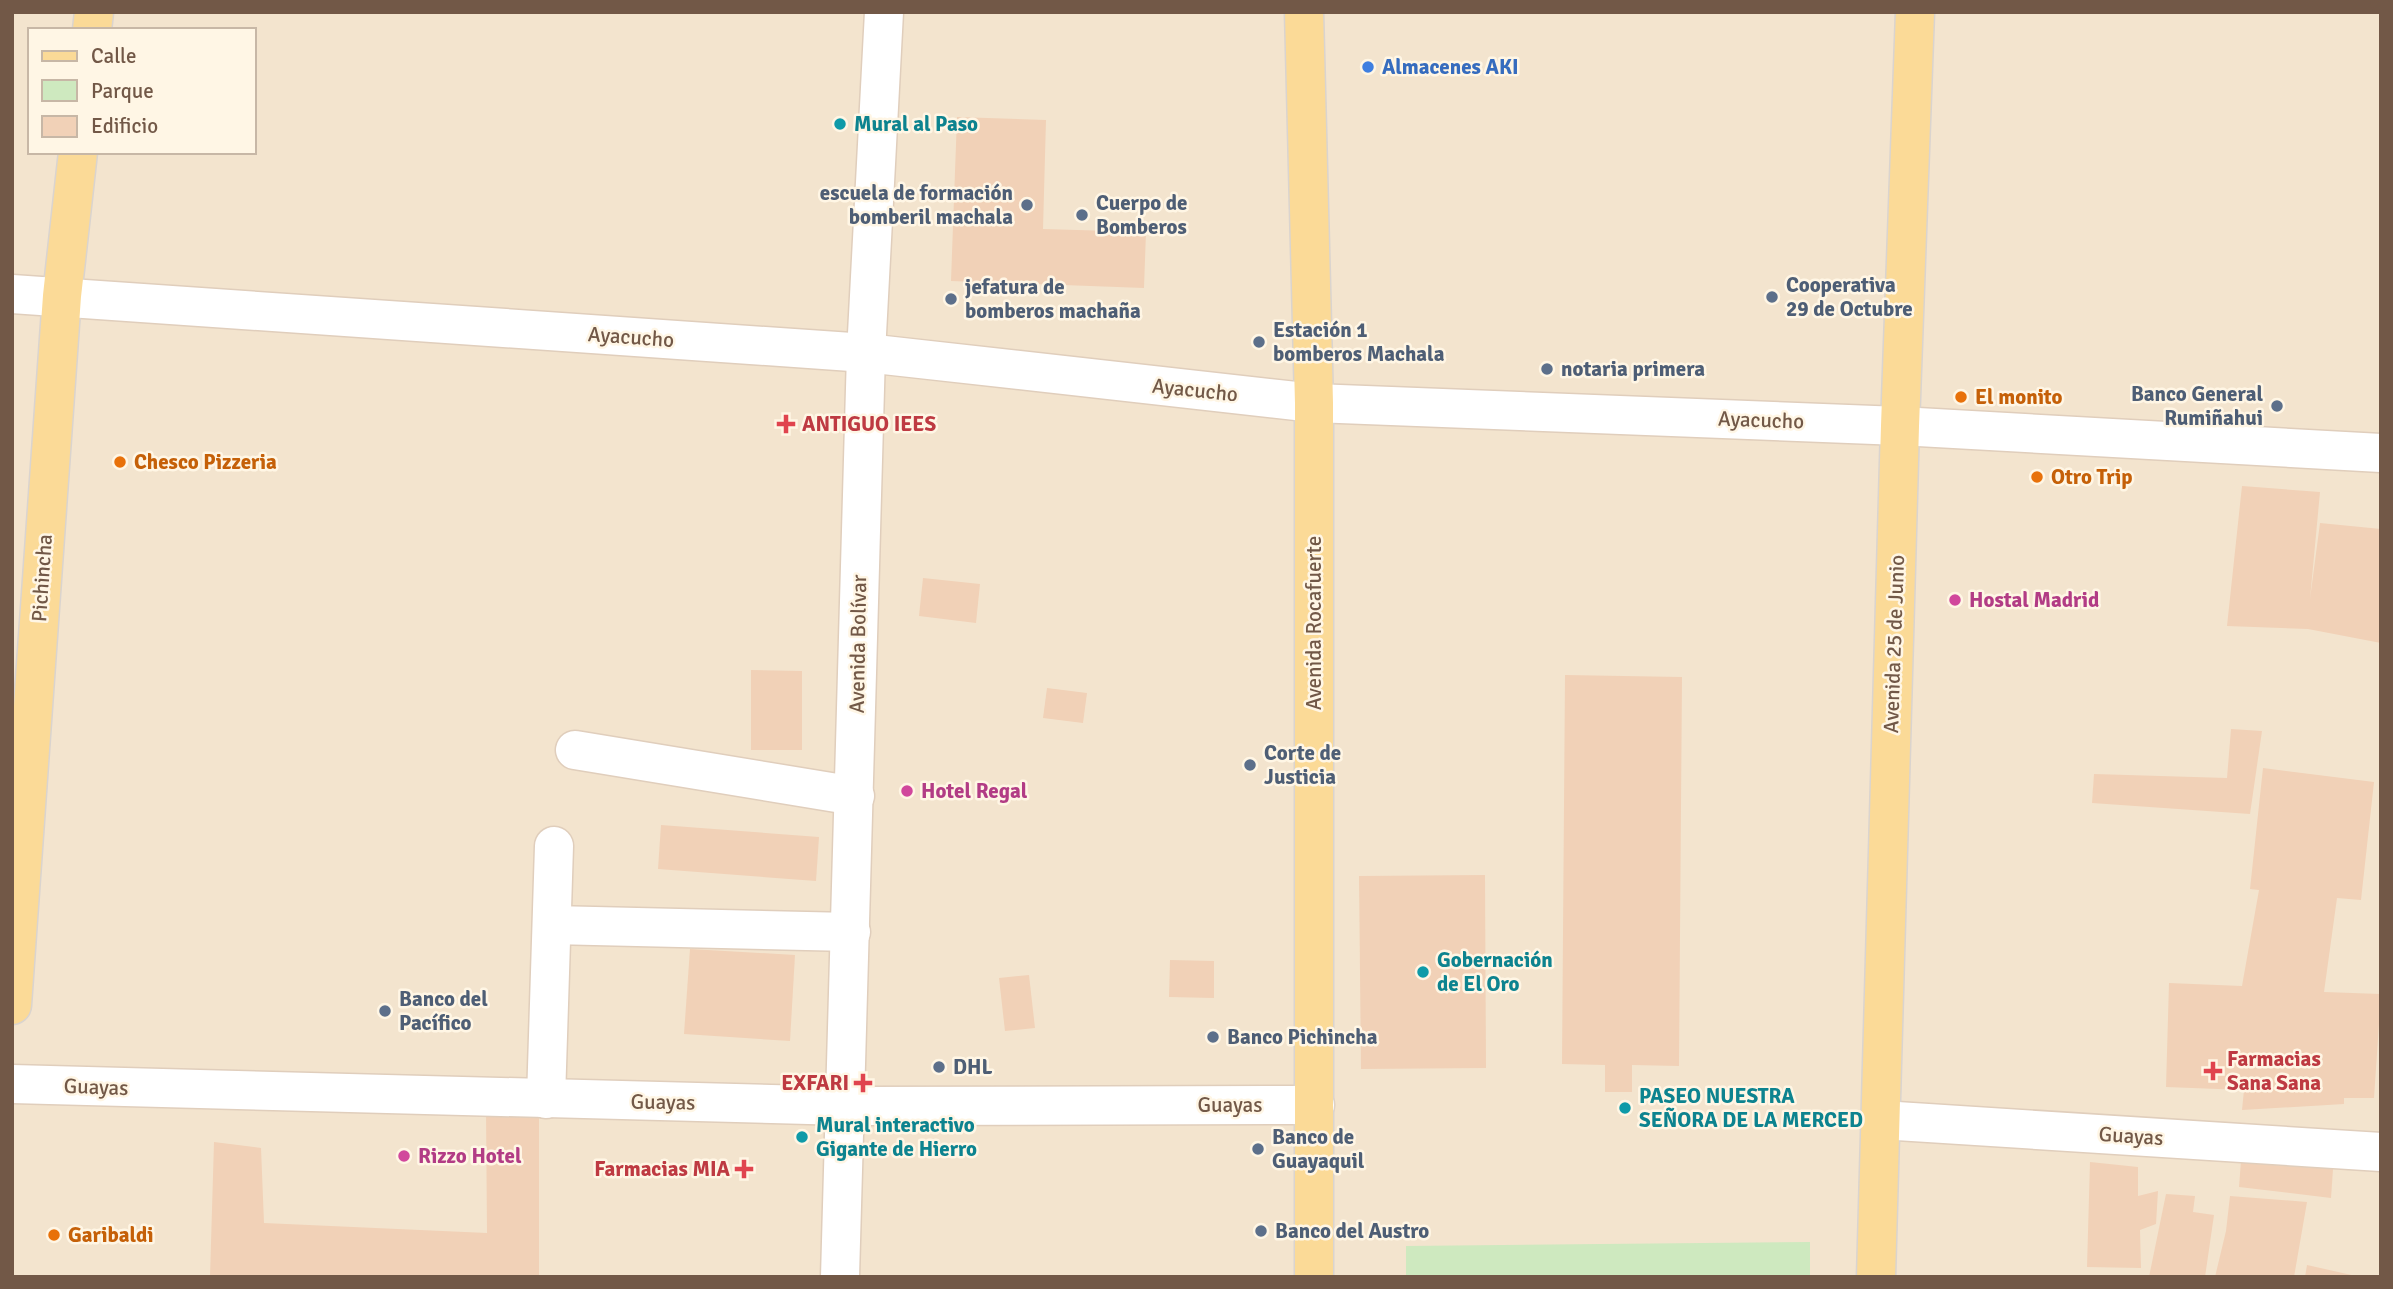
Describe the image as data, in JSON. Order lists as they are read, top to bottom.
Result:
{
  "streets": {
    "main road": ["Pichincha", "Avenida Rocafuerte", "Avenida 25 de Junio"],
    "street": ["Ayacucho", "Avenida Bolívar", "Guayas"]
  },
  "crossings": [
    ["Ayacucho", "Pichincha"],
    ["Ayacucho", "Avenida Rocafuerte"],
    ["Ayacucho", "Avenida Bolívar"],
    ["Ayacucho", "Avenida 25 de Junio"],
    ["Avenida Rocafuerte", "Guayas"],
    ["Avenida Bolívar", "Guayas"],
    ["Avenida 25 de Junio", "Guayas"]
  ],
  "places": {
    "other": [
      "Almacenes AKI",
      "Mural al Paso",
      "escuela de formación bomberil machala",
      "Cuerpo de Bomberos",
      "Cooperativa 29 de Octubre",
      "jefatura de bomberos machaña",
      "Estación 1 bomberos Machala",
      "notaria primera",
      "El monito",
      "Banco General Rumiñahui",
      "Chesco Pizzeria",
      "Otro Trip",
      "Hostal Madrid",
      "Corte de Justicia",
      "Hotel Regal",
      "Gobernación de El Oro",
      "Banco del Pacífico",
      "Banco Pichincha",
      "DHL",
      "PASEO NUESTRA SEÑORA DE LA MERCED",
      "Mural interactivo Gigante de Hierro",
      "Banco de Guayaquil",
      "Rizzo Hotel",
      "Banco del Austro",
      "Garibaldi"
    ],
    "health": [
      "ANTIGUO IEES",
      "Farmacias Sana Sana",
      "EXFARI",
      "Farmacias MIA"
    ]
  },
  "legend": ["Calle", "Parque", "Edificio"]
}
